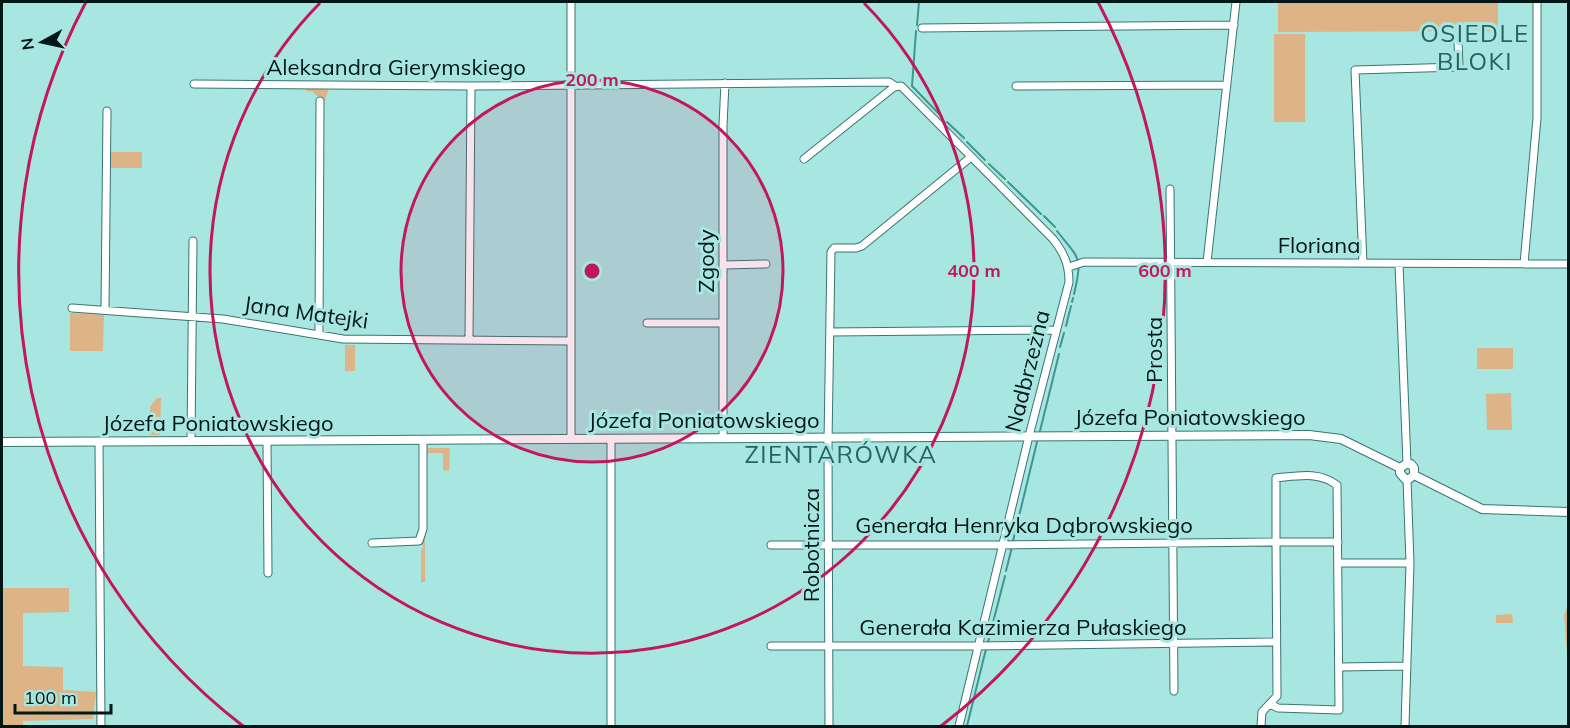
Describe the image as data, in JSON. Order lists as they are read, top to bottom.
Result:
{
  "streets": {
    "street": [
      "Aleksandra Gierymskiego",
      "Floriana",
      "Zgody",
      "Jana Matejki",
      "Prosta",
      "Nadbrzeżna",
      "Józefa Poniatowskiego",
      "Generała Henryka Dąbrowskiego",
      "Robotnicza",
      "Generała Kazimierza Pułaskiego"
    ]
  },
  "crossings": [
    ["Aleksandra Gierymskiego", "Zgody"],
    ["Floriana", "Prosta"],
    ["Floriana", "Nadbrzeżna"],
    ["Zgody", "Józefa Poniatowskiego"],
    ["Prosta", "Józefa Poniatowskiego"],
    ["Prosta", "Generała Henryka Dąbrowskiego"],
    ["Prosta", "Generała Kazimierza Pułaskiego"],
    ["Nadbrzeżna", "Józefa Poniatowskiego"],
    ["Nadbrzeżna", "Generała Henryka Dąbrowskiego"],
    ["Nadbrzeżna", "Generała Kazimierza Pułaskiego"],
    ["Józefa Poniatowskiego", "Robotnicza"],
    ["Generała Henryka Dąbrowskiego", "Robotnicza"],
    ["Robotnicza", "Generała Kazimierza Pułaskiego"]
  ],
  "districts": ["OSIEDLE BLOKI", "ZIENTARÓWKA"],
  "scale_bar": "100 m",
  "north": "left",
  "rings": ["200 m", "400 m", "600 m"]
}
